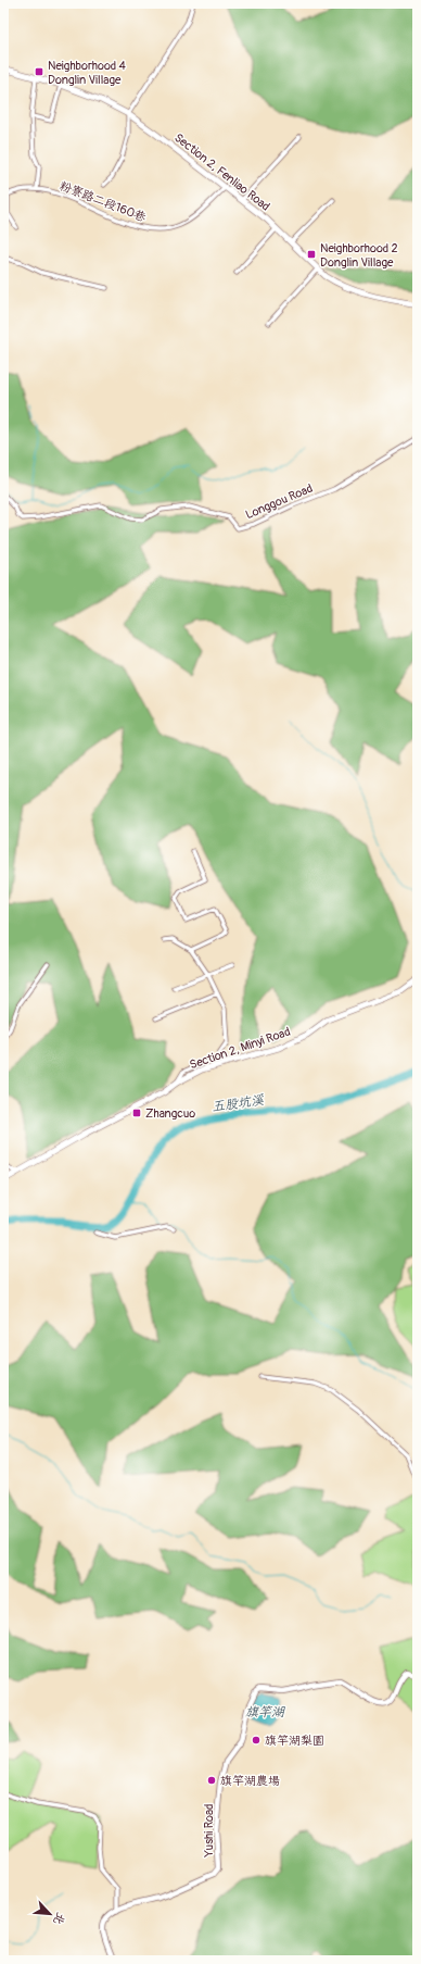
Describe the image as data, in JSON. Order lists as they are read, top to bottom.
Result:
{
  "streets": {
    "main road": ["Section 2, Fenliao Road", "Section 2, Minyi Road"],
    "street": ["粉寮路二段160巷", "Longgou Road", "Yushi Road"]
  },
  "crossings": [
    ["Section 2, Fenliao Road", "粉寮路二段160巷"]
  ],
  "water": ["五股坑溪", "旗竿湖"],
  "places": {
    "transit": ["Neighborhood 4 Donglin Village", "Neighborhood 2 Donglin Village", "Zhangcuo"],
    "other": ["旗竿湖梨園", "旗竿湖農場"]
  },
  "north": "bottom right"
}
